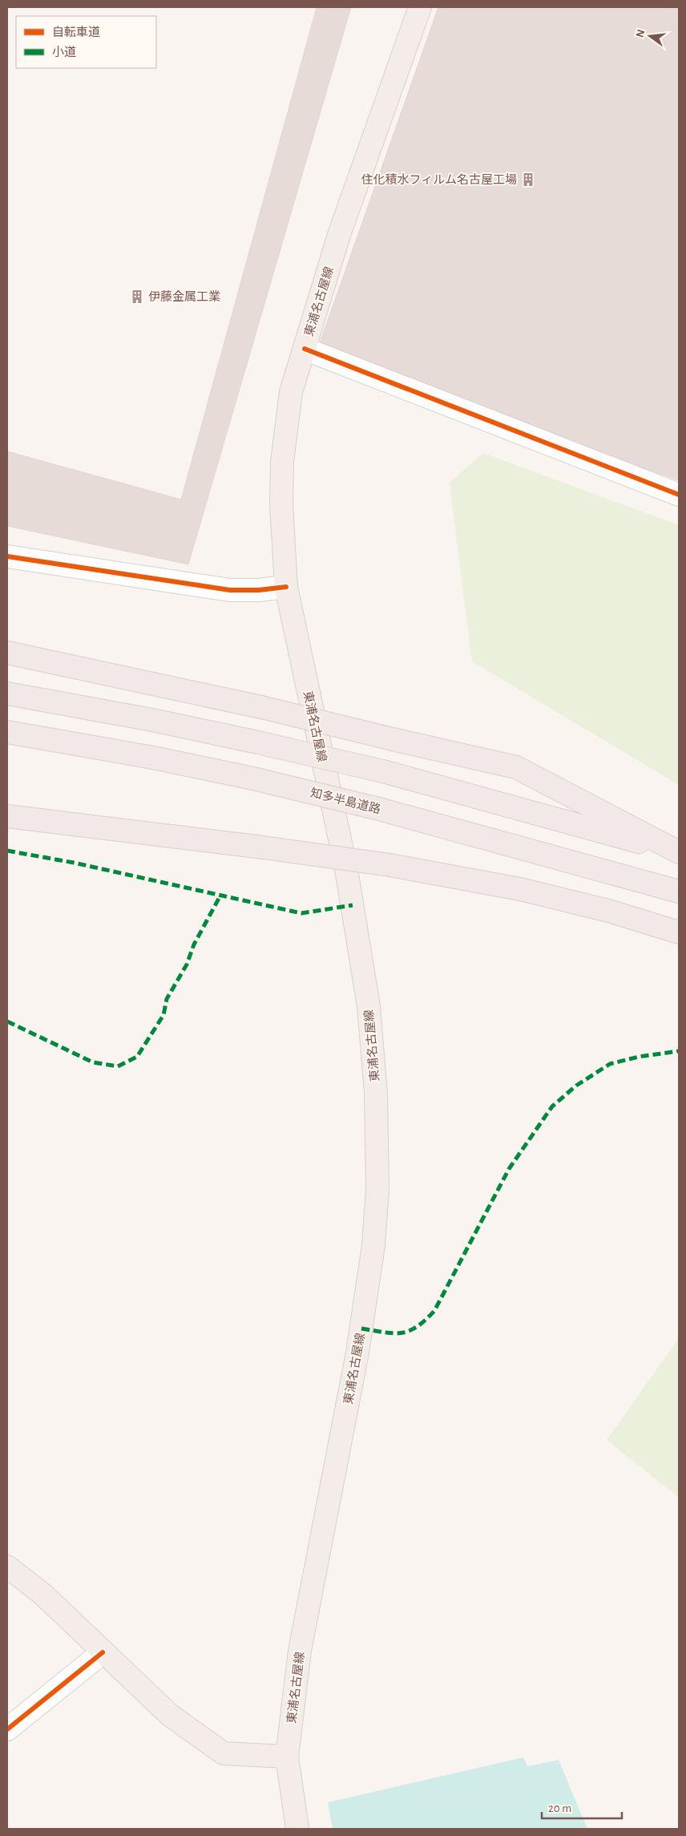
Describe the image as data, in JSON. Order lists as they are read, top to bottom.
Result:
{
  "streets": {
    "highway": ["知多半島道路"],
    "main road": ["東浦名古屋線"]
  },
  "places": {
    "building": ["住化積水フィルム名古屋工場", "伊藤金属工業"]
  },
  "legend": ["自転車道", "小道"],
  "scale_bar": "20 m",
  "north": "left"
}
